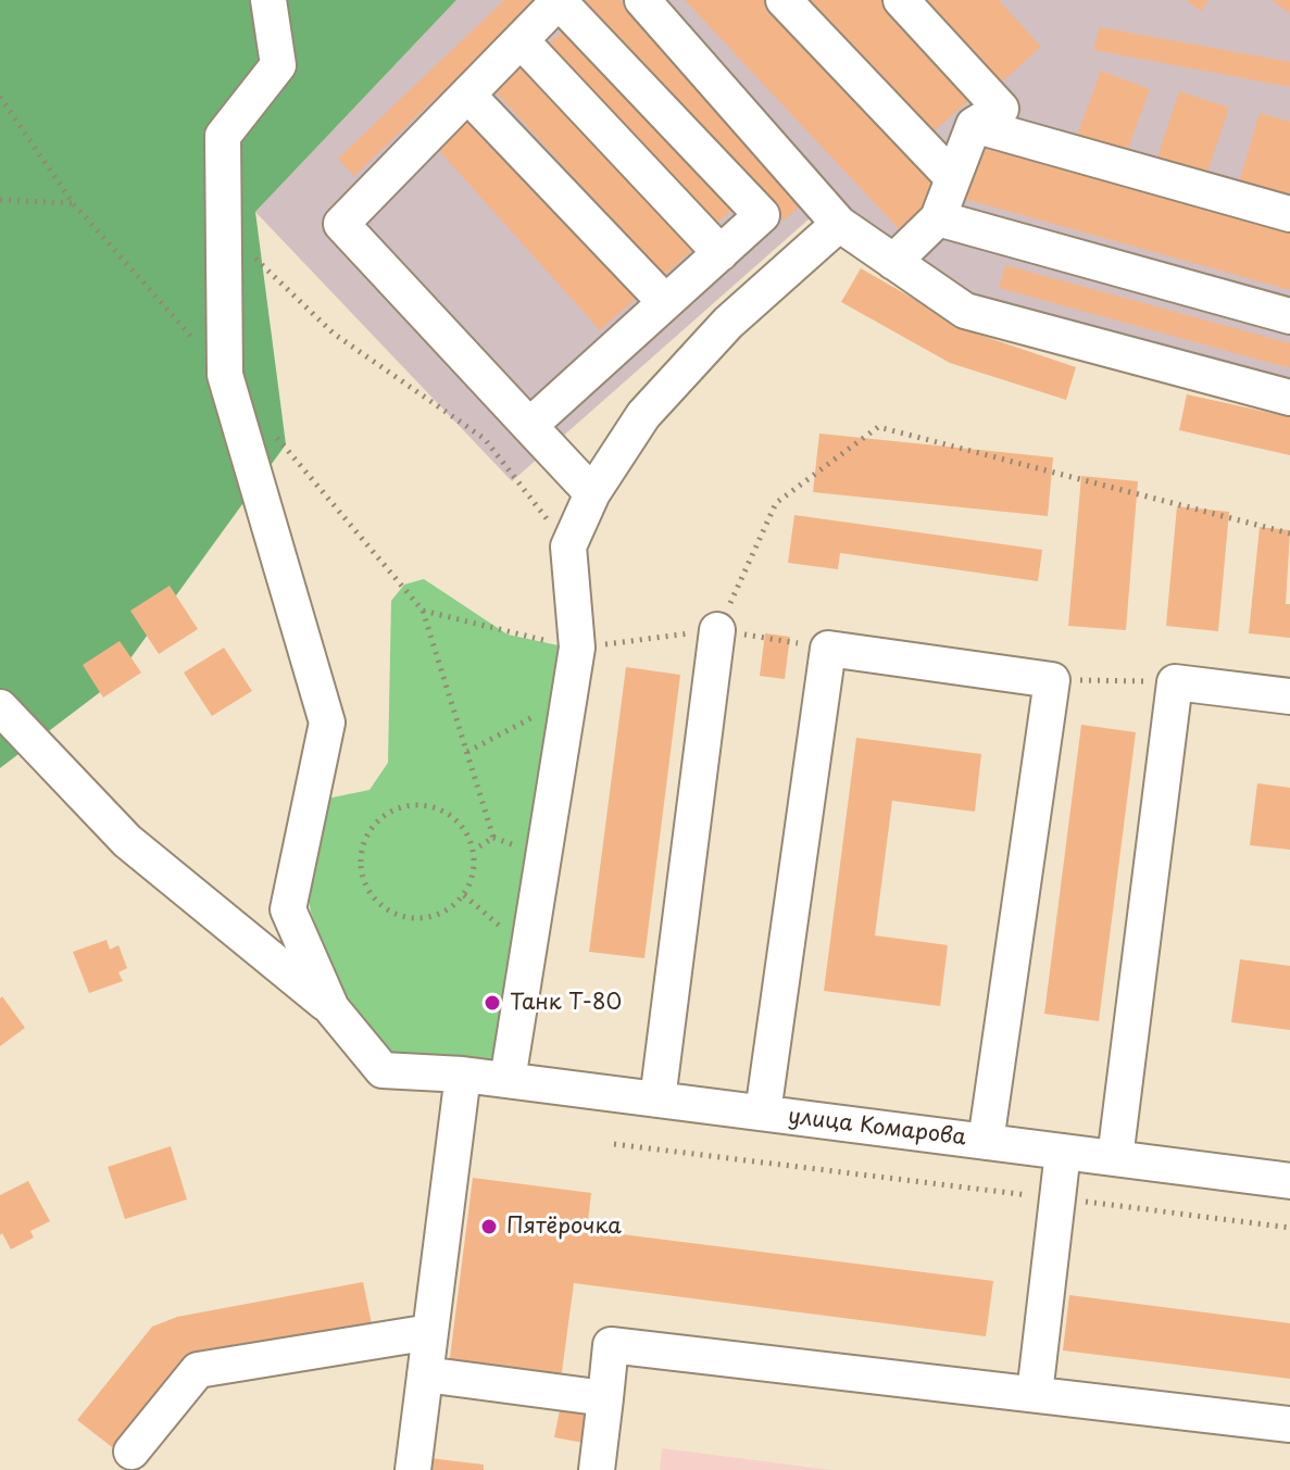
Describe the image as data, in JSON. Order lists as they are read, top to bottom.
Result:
{
  "streets": {
    "street": ["улица Комарова"]
  },
  "places": ["Танк Т-80", "Пятёрочка"]
}
